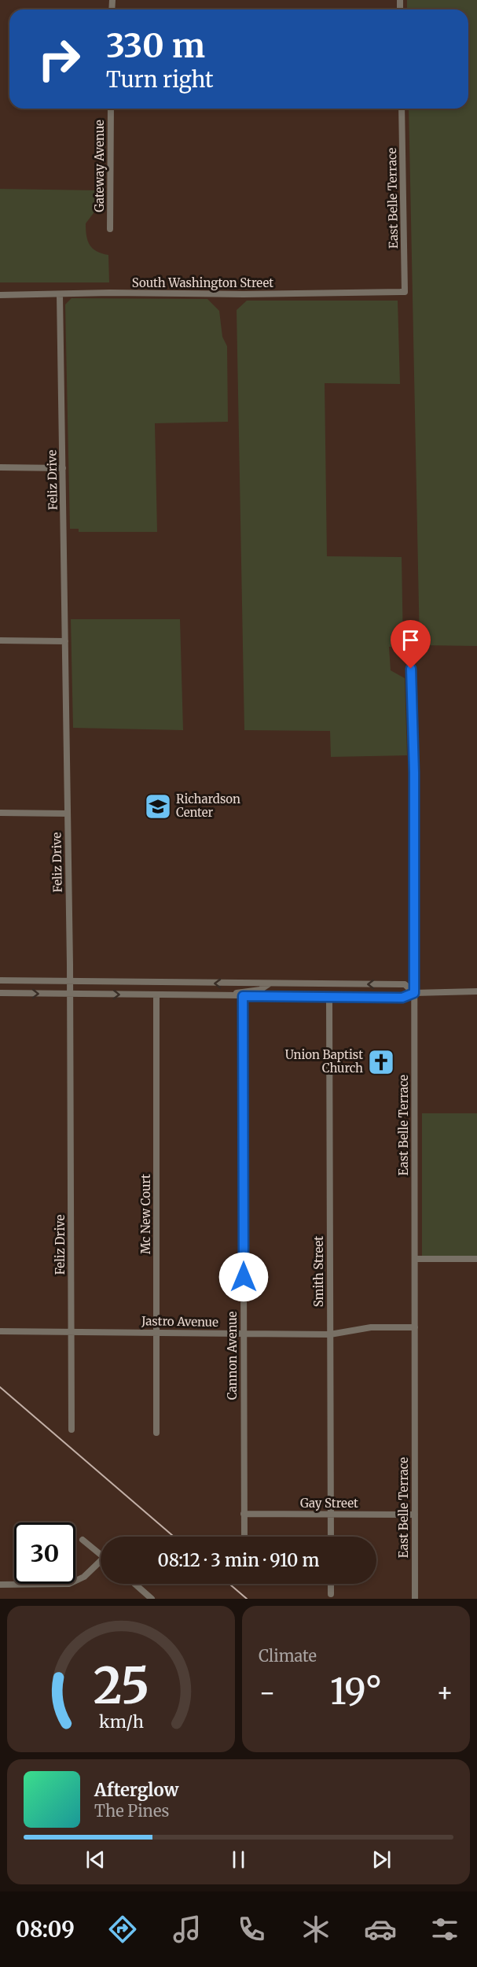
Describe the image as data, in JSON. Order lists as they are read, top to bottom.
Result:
{
  "streets": {
    "street": [
      "Gateway Avenue",
      "East Belle Terrace",
      "South Washington Street",
      "Feliz Drive",
      "Mc New Court",
      "Smith Street",
      "Jastro Avenue",
      "Cannon Avenue",
      "Gay Street"
    ]
  },
  "crossings": [
    ["East Belle Terrace", "South Washington Street"],
    ["East Belle Terrace", "Jastro Avenue"],
    ["East Belle Terrace", "Gay Street"],
    ["South Washington Street", "Feliz Drive"],
    ["Feliz Drive", "Jastro Avenue"],
    ["Mc New Court", "Jastro Avenue"],
    ["Smith Street", "Jastro Avenue"],
    ["Smith Street", "Gay Street"],
    ["Jastro Avenue", "Cannon Avenue"],
    ["Cannon Avenue", "Gay Street"]
  ],
  "places": {
    "school or university": ["Richardson Center"],
    "church": ["Union Baptist Church"]
  },
  "page": {
    "turn": ["330 m", "Turn right"],
    "limit": "30",
    "trip": "08:12 · 3 min · 910 m",
    "tile": "Climate",
    "heat": ["−", "19°", "+"],
    "song": ["Afterglow", "The Pines"],
    "tabs": "08:09",
    "gauge": ["25", "km/h"]
  }
}
